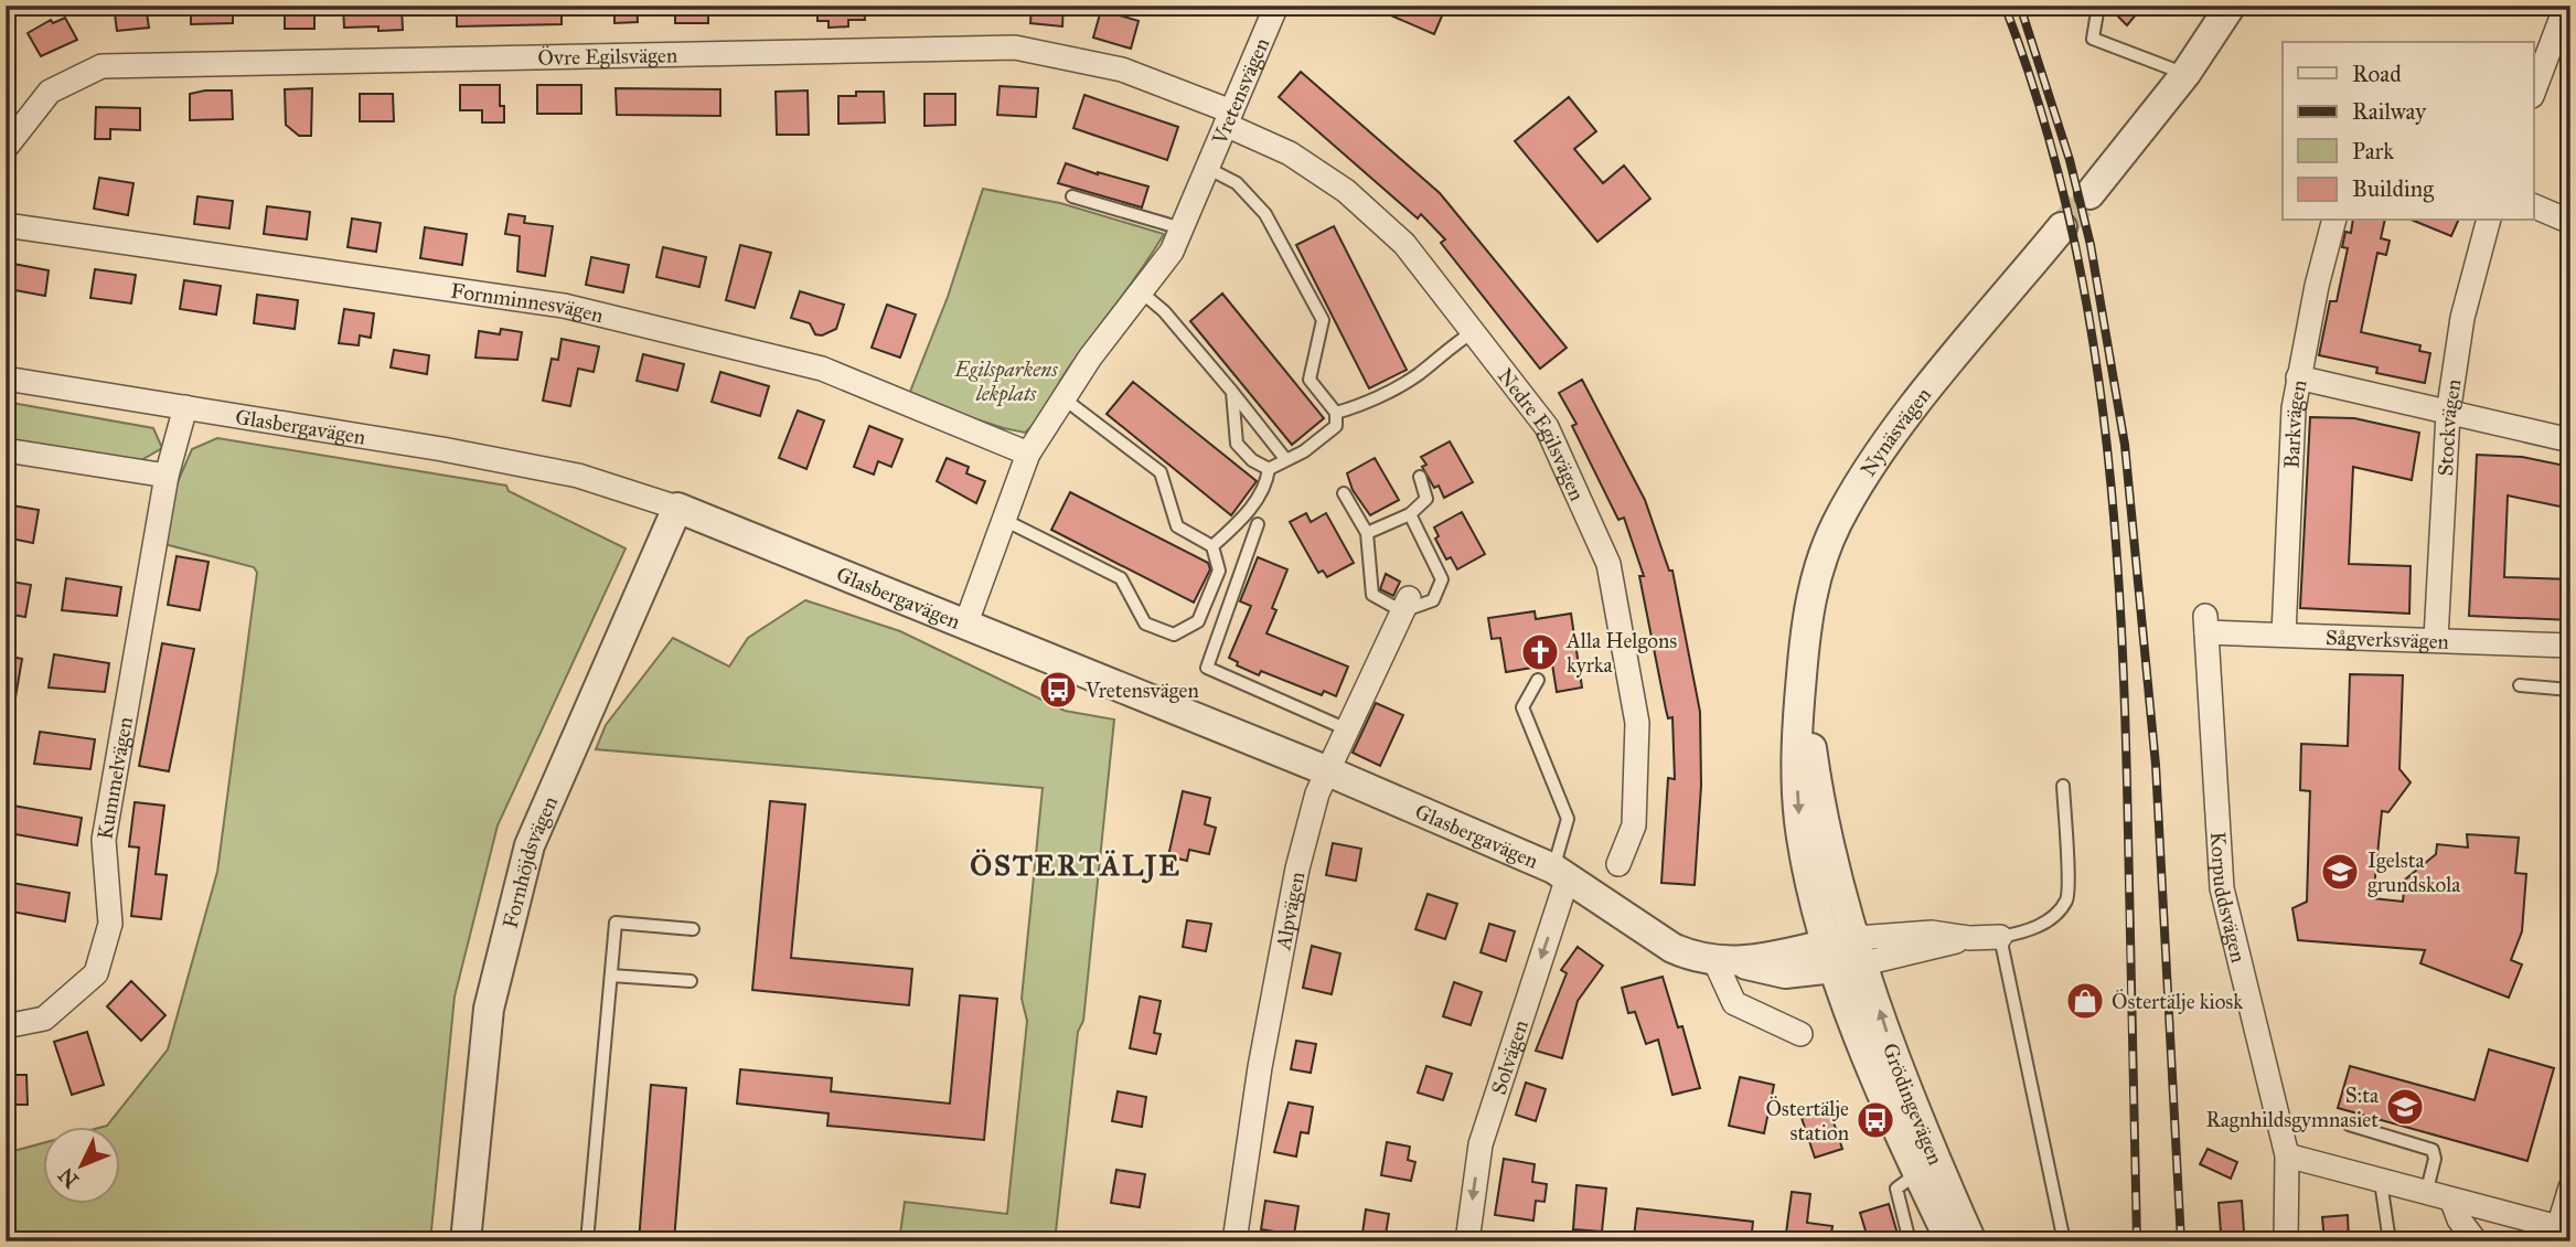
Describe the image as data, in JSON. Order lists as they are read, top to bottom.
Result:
{
  "streets": {
    "street": [
      "Övre Egilsvägen",
      "Vretensvägen",
      "Fornminnesvägen",
      "Barkvägen",
      "Glasbergavägen",
      "Stockvägen",
      "Nynäsvägen",
      "Nedre Egilsvägen",
      "Sågverksvägen",
      "Kummelvägen",
      "Fornhöjdsvägen",
      "Korpuddsvägen",
      "Alpvägen",
      "Solvägen",
      "Grödingevägen"
    ]
  },
  "crossings": [
    ["Övre Egilsvägen", "Vretensvägen"],
    ["Övre Egilsvägen", "Nedre Egilsvägen"],
    ["Vretensvägen", "Fornminnesvägen"],
    ["Vretensvägen", "Glasbergavägen"],
    ["Vretensvägen", "Nedre Egilsvägen"],
    ["Barkvägen", "Sågverksvägen"],
    ["Glasbergavägen", "Kummelvägen"],
    ["Glasbergavägen", "Fornhöjdsvägen"],
    ["Glasbergavägen", "Alpvägen"],
    ["Glasbergavägen", "Solvägen"],
    ["Stockvägen", "Sågverksvägen"],
    ["Nynäsvägen", "Grödingevägen"],
    ["Sågverksvägen", "Korpuddsvägen"]
  ],
  "one_way": ["Solvägen"],
  "districts": ["ÖSTERTÄLJE"],
  "parks": ["Egilsparkens lekplats"],
  "places": {
    "church": ["Alla Helgons kyrka"],
    "bus stop": ["Vretensvägen", "Östertälje station"],
    "school or university": ["Igelsta grundskola", "S:ta Ragnhildsgymnasiet"],
    "shop": ["Östertälje kiosk"]
  },
  "legend": [
    "Road",
    "Railway",
    "Park",
    "Building"
  ],
  "north": "bottom left"
}
